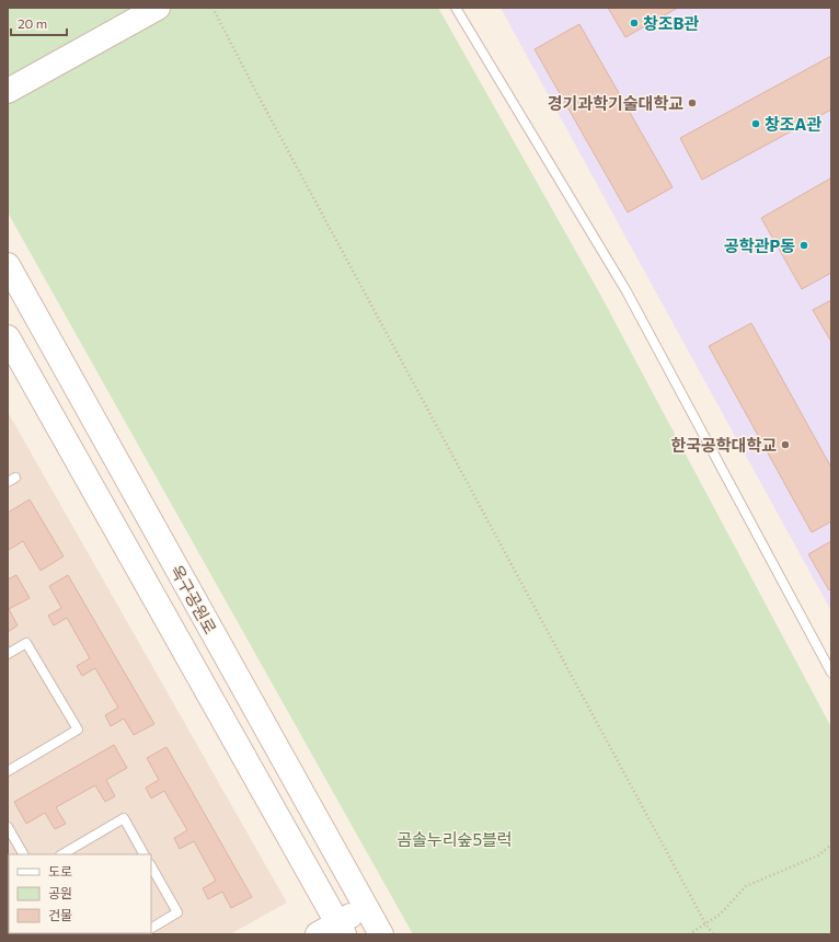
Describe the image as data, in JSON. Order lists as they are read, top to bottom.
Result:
{
  "streets": {
    "street": ["옥구공원로"]
  },
  "parks": ["곰솔누리숲5블럭"],
  "places": [
    "창조B관",
    "경기과학기술대학교",
    "창조A관",
    "공학관P동",
    "한국공학대학교"
  ],
  "legend": ["도로", "공원", "건물"],
  "scale_bar": "20 m"
}
